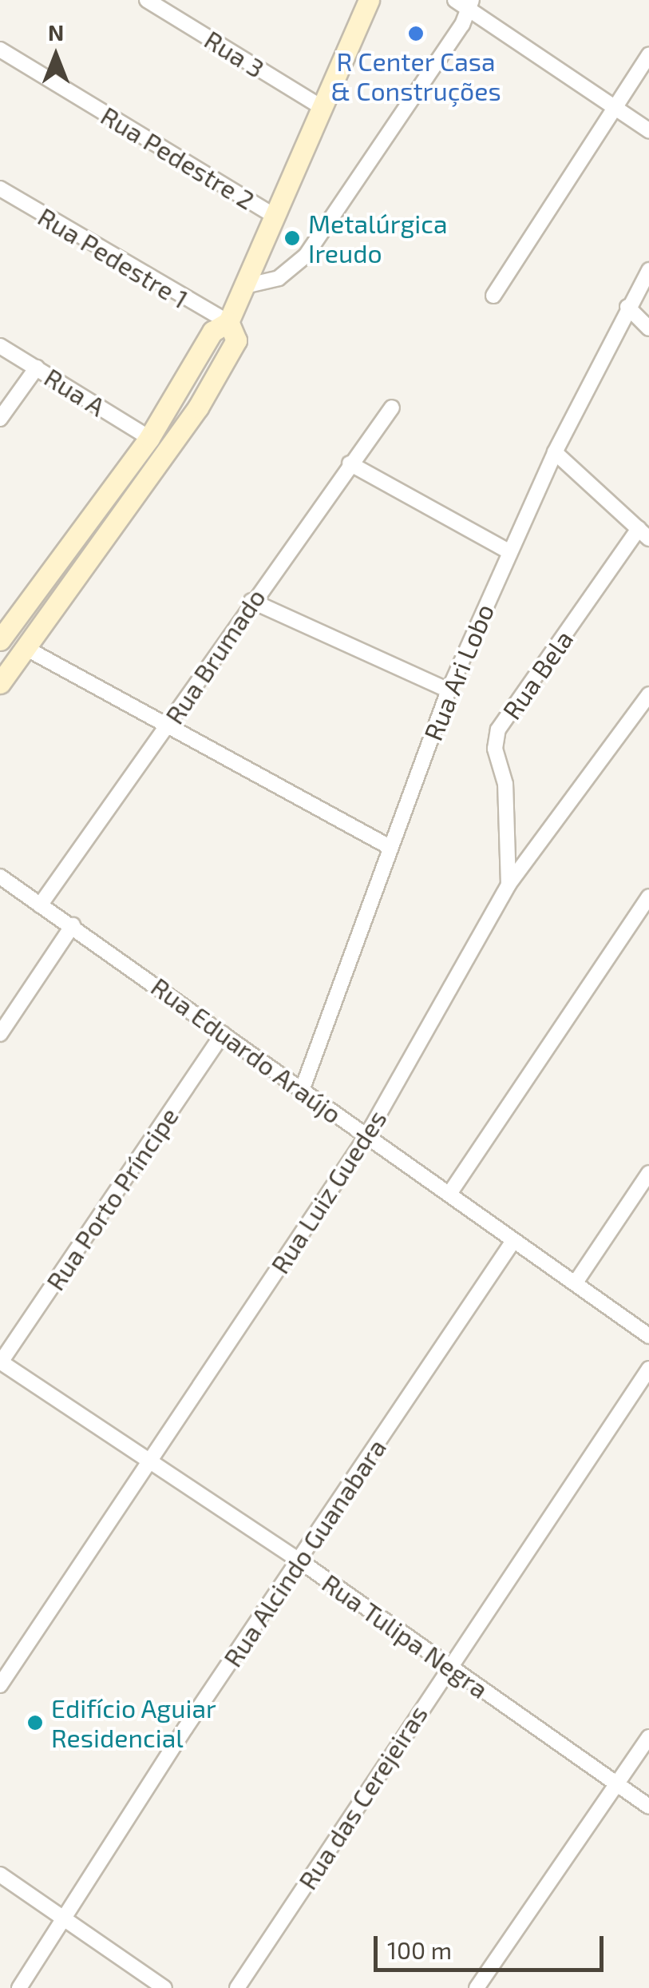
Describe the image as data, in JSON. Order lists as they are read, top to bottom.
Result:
{
  "streets": {
    "street": [
      "Rua 3",
      "Rua Pedestre 2",
      "Rua Pedestre 1",
      "Rua A",
      "Rua Brumado",
      "Rua Ari Lobo",
      "Rua Bela",
      "Rua Eduardo Araújo",
      "Rua Luiz Guedes",
      "Rua Porto Príncipe",
      "Rua Alcindo Guanabara",
      "Rua Tulipa Negra",
      "Rua das Cerejeiras"
    ]
  },
  "crossings": [
    ["Rua Brumado", "Rua Eduardo Araújo"],
    ["Rua Ari Lobo", "Rua Eduardo Araújo"],
    ["Rua Bela", "Rua Luiz Guedes"],
    ["Rua Eduardo Araújo", "Rua Luiz Guedes"],
    ["Rua Eduardo Araújo", "Rua Porto Príncipe"],
    ["Rua Eduardo Araújo", "Rua Alcindo Guanabara"],
    ["Rua Luiz Guedes", "Rua Tulipa Negra"],
    ["Rua Porto Príncipe", "Rua Tulipa Negra"],
    ["Rua Alcindo Guanabara", "Rua Tulipa Negra"],
    ["Rua Tulipa Negra", "Rua das Cerejeiras"]
  ],
  "places": ["R Center Casa & Construções", "Metalúrgica Ireudo", "Edifício Aguiar Residencial"],
  "scale_bar": "100 m",
  "north": "top"
}
